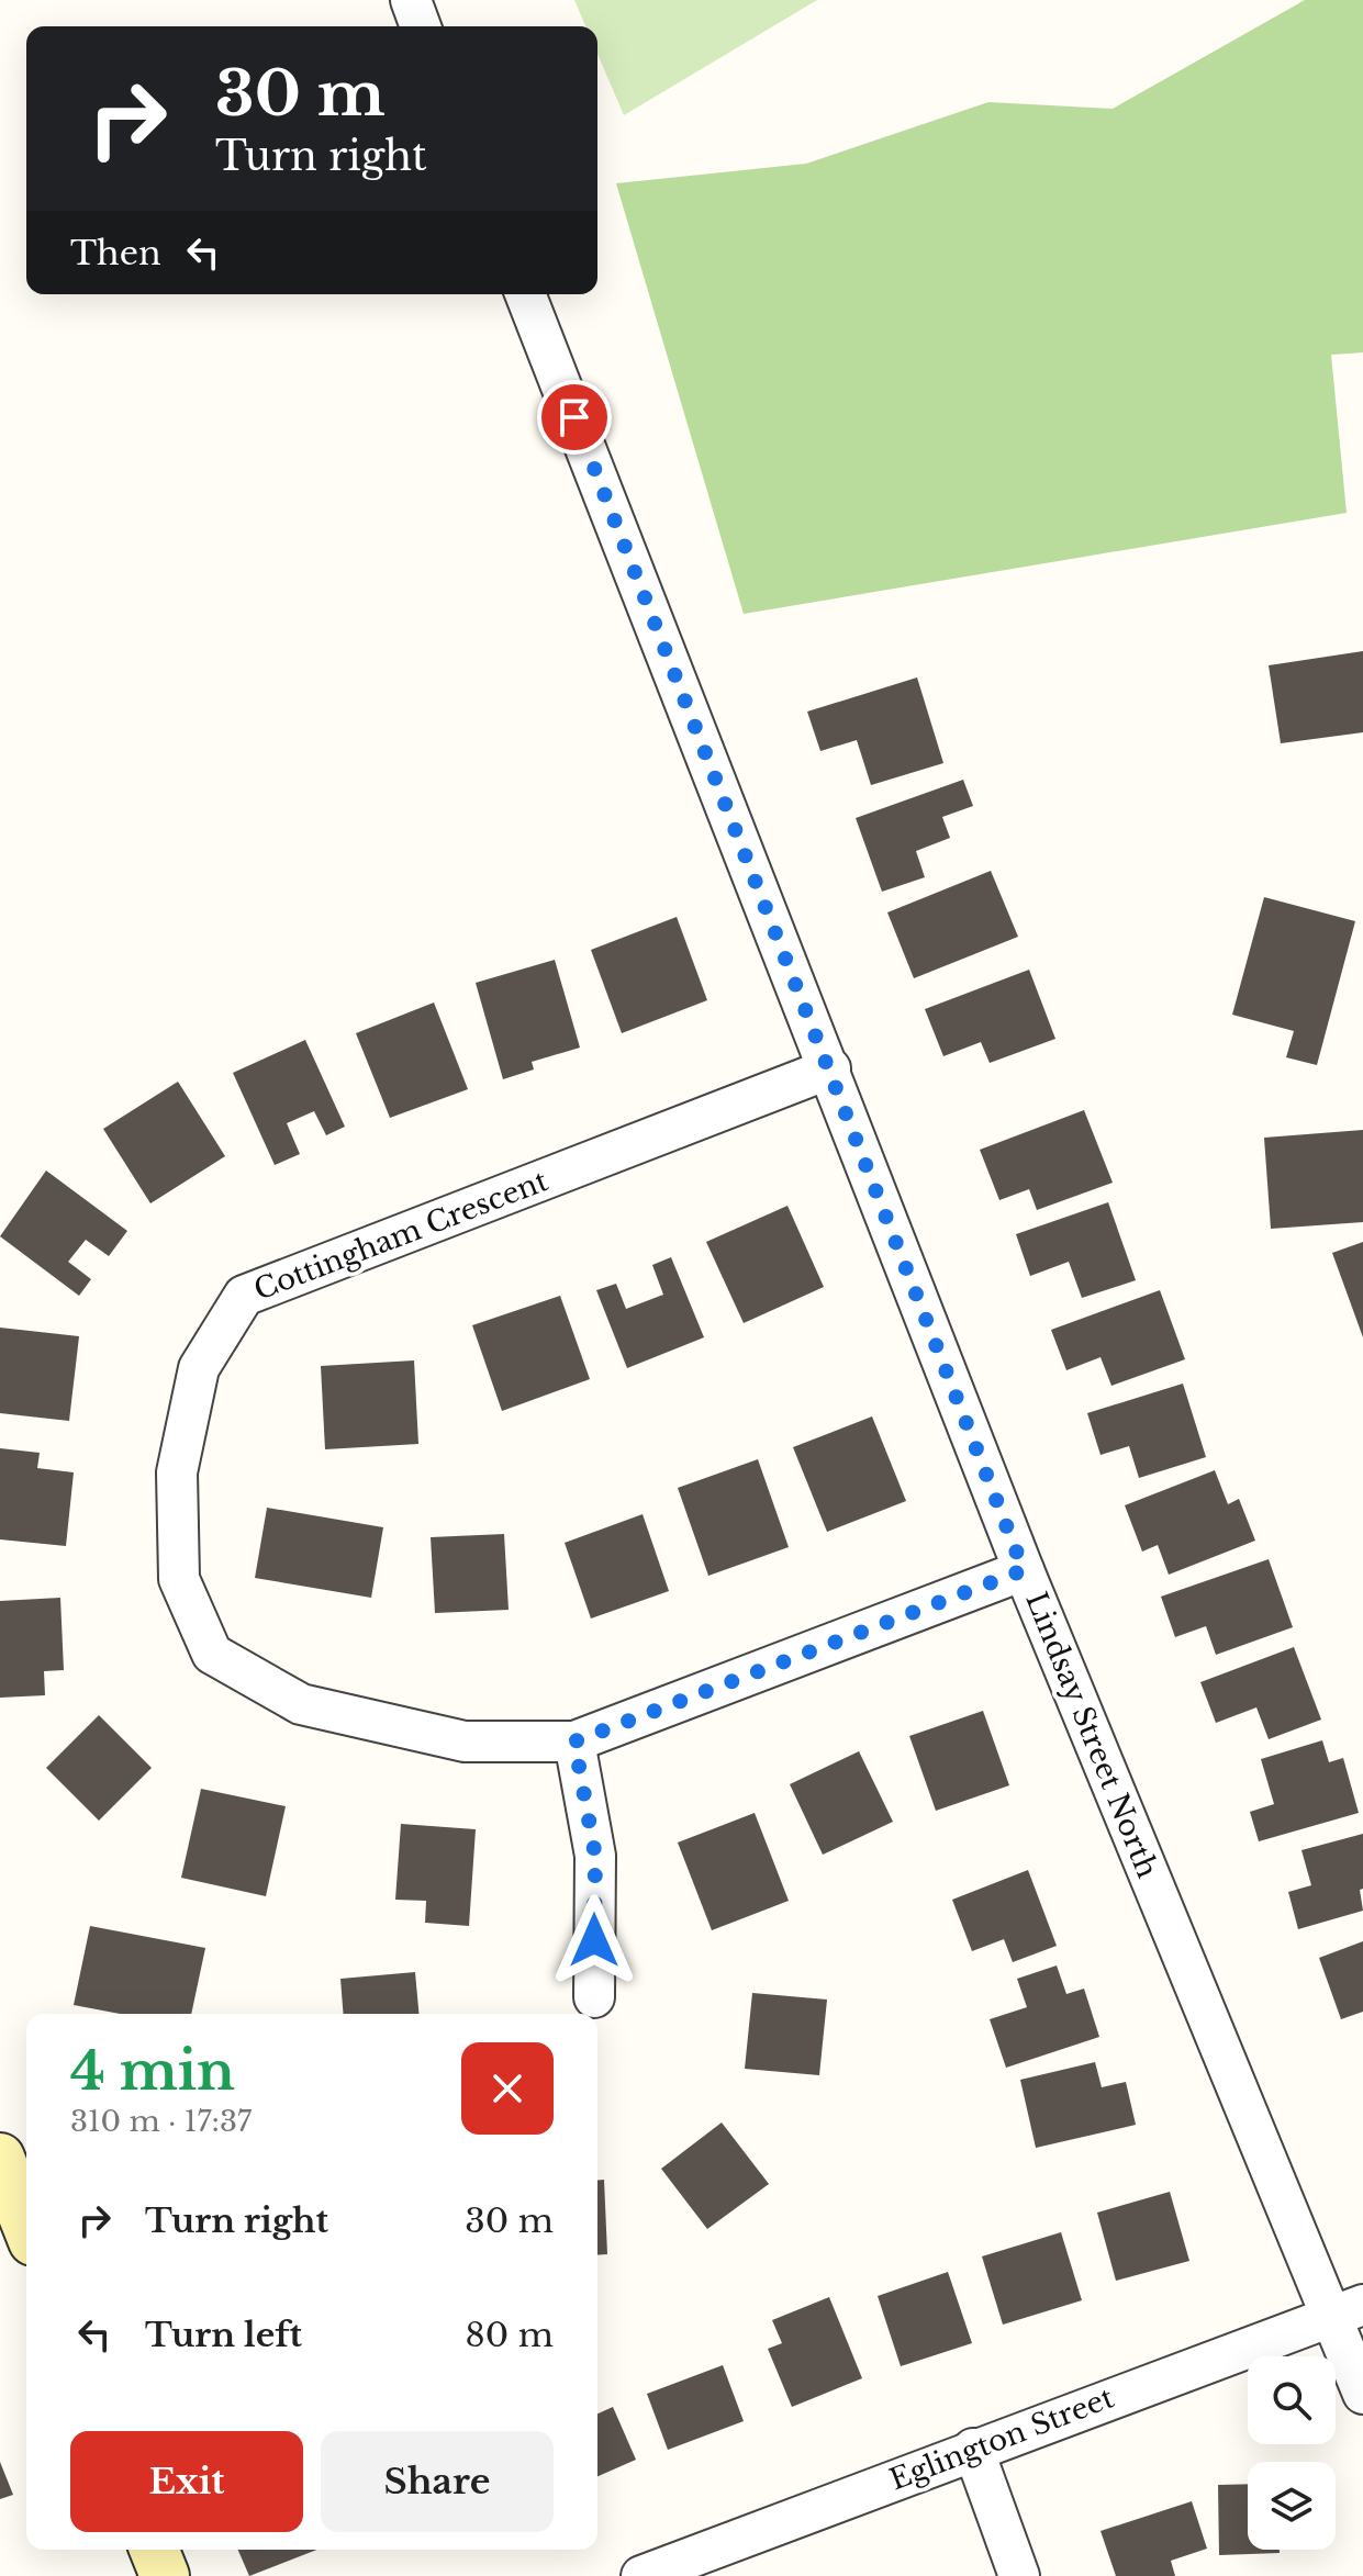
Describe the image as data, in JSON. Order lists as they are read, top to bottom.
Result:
{
  "streets": {
    "street": ["Cottingham Crescent", "Lindsay Street North", "Eglington Street"]
  },
  "crossings": [
    ["Cottingham Crescent", "Lindsay Street North"],
    ["Lindsay Street North", "Eglington Street"]
  ],
  "page": {
    "turn": ["30 m", "Turn right"],
    "then": "Then",
    "heading": ["4 min", "310 m · 17:37"],
    "list": [
      {
        "name": "Turn right",
        "value": "30 m"
      },
      {
        "name": "Turn left",
        "value": "80 m"
      }
    ],
    "buttons": ["Exit", "Share"]
  }
}
